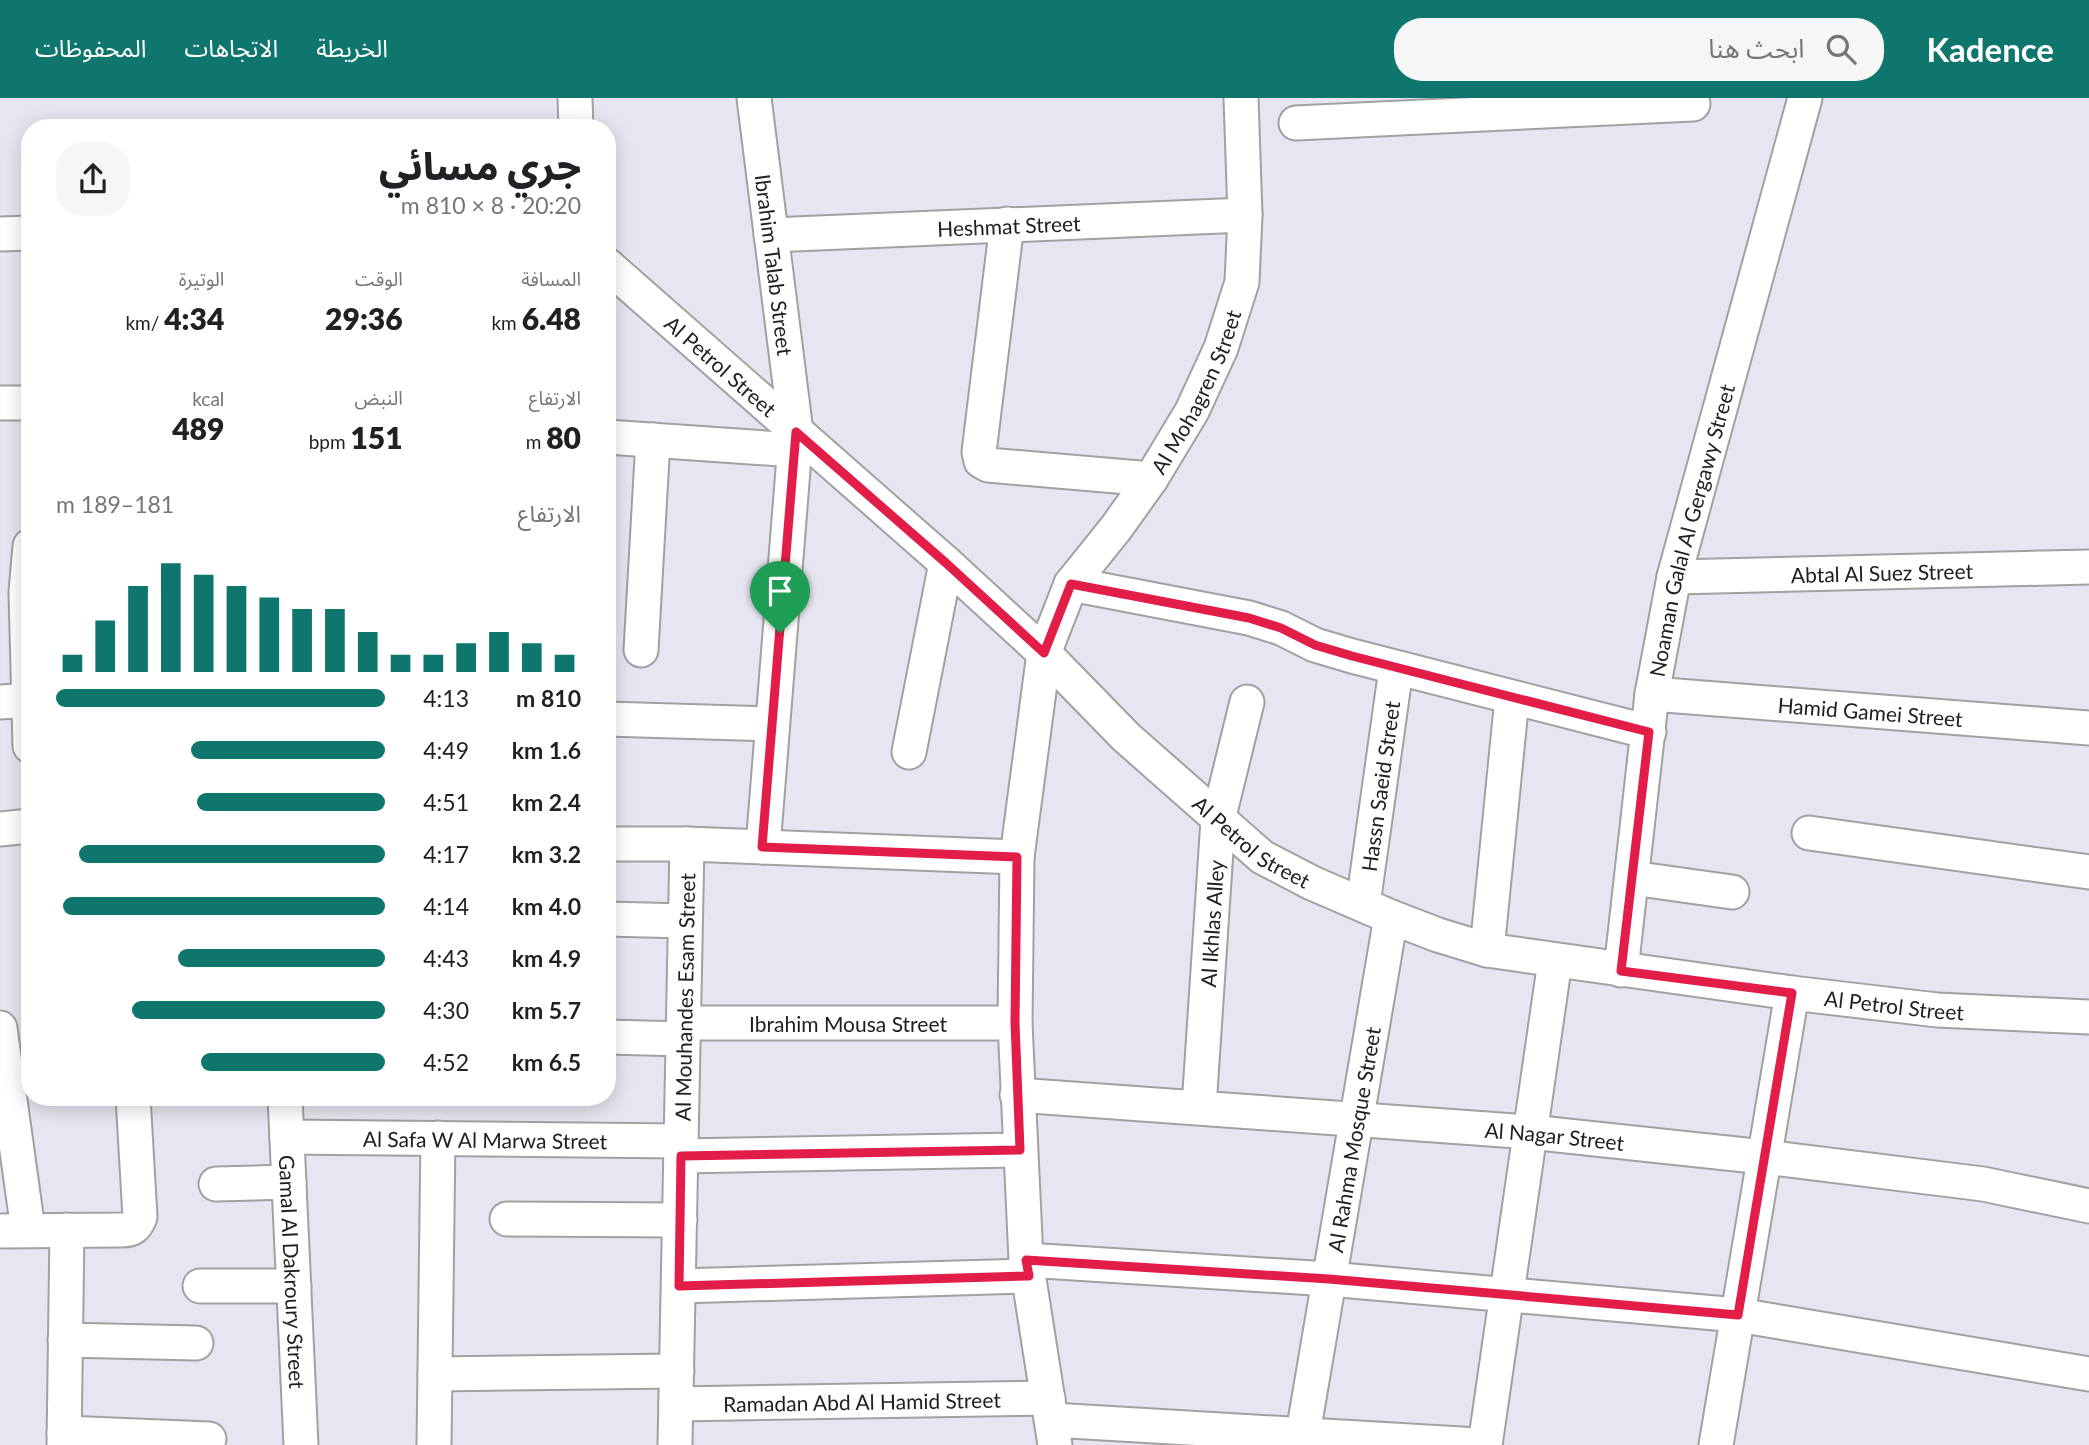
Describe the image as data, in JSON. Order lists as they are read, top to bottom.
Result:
{
  "streets": {
    "street": [
      "Heshmat Street",
      "Ibrahim Talab Street",
      "Al Petrol Street",
      "Al Mohagren Street",
      "Noaman Galal Al Gergawy Street",
      "Abtal Al Suez Street",
      "Hamid Gamei Street",
      "Hassn Saeid Street",
      "Al Ikhlas Alley",
      "Al Mouhandes Esam Street",
      "Ibrahim Mousa Street",
      "Al Nagar Street",
      "Al Safa W Al Marwa Street",
      "Al Rahma Mosque Street",
      "Gamal Al Dakroury Street",
      "Ramadan Abd Al Hamid Street"
    ]
  },
  "crossings": [
    ["Heshmat Street", "Ibrahim Talab Street"],
    ["Heshmat Street", "Al Mohagren Street"],
    ["Ibrahim Talab Street", "Al Petrol Street"],
    ["Al Petrol Street", "Al Mohagren Street"],
    ["Al Petrol Street", "Noaman Galal Al Gergawy Street"],
    ["Al Petrol Street", "Hassn Saeid Street"],
    ["Al Petrol Street", "Al Ikhlas Alley"],
    ["Al Petrol Street", "Al Rahma Mosque Street"],
    ["Al Mohagren Street", "Ibrahim Mousa Street"],
    ["Al Mohagren Street", "Al Nagar Street"],
    ["Al Mohagren Street", "Al Safa W Al Marwa Street"],
    ["Al Mohagren Street", "Ramadan Abd Al Hamid Street"],
    ["Noaman Galal Al Gergawy Street", "Abtal Al Suez Street"],
    ["Noaman Galal Al Gergawy Street", "Hamid Gamei Street"],
    ["Hassn Saeid Street", "Al Rahma Mosque Street"],
    ["Al Ikhlas Alley", "Al Nagar Street"],
    ["Al Mouhandes Esam Street", "Ibrahim Mousa Street"],
    ["Al Mouhandes Esam Street", "Al Safa W Al Marwa Street"],
    ["Al Mouhandes Esam Street", "Ramadan Abd Al Hamid Street"],
    ["Al Nagar Street", "Al Rahma Mosque Street"],
    ["Al Safa W Al Marwa Street", "Gamal Al Dakroury Street"],
    ["Al Rahma Mosque Street", "Ramadan Abd Al Hamid Street"]
  ],
  "page": {
    "header": "Kadence",
    "search": "ابحث هنا",
    "nav": ["الخريطة", "الاتجاهات", "المحفوظات"],
    "heading": ["جري مسائي", "20:20 · 8 × 810 m"],
    "stats": [
      ["المسافة", "6.48 km"],
      ["الوقت", "29:36"],
      ["الوتيرة", "4:34 /km"],
      ["الارتفاع", "80 m"],
      ["النبض", "151 bpm"],
      ["kcal", "489"]
    ],
    "chart": ["الارتفاع", "181–189 m"],
    "list": [
      {
        "name": "810 m",
        "note": "4:13"
      },
      {
        "name": "1.6 km",
        "note": "4:49"
      },
      {
        "name": "2.4 km",
        "note": "4:51"
      },
      {
        "name": "3.2 km",
        "note": "4:17"
      },
      {
        "name": "4.0 km",
        "note": "4:14"
      },
      {
        "name": "4.9 km",
        "note": "4:43"
      },
      {
        "name": "5.7 km",
        "note": "4:30"
      },
      {
        "name": "6.5 km",
        "note": "4:52"
      }
    ]
  }
}
